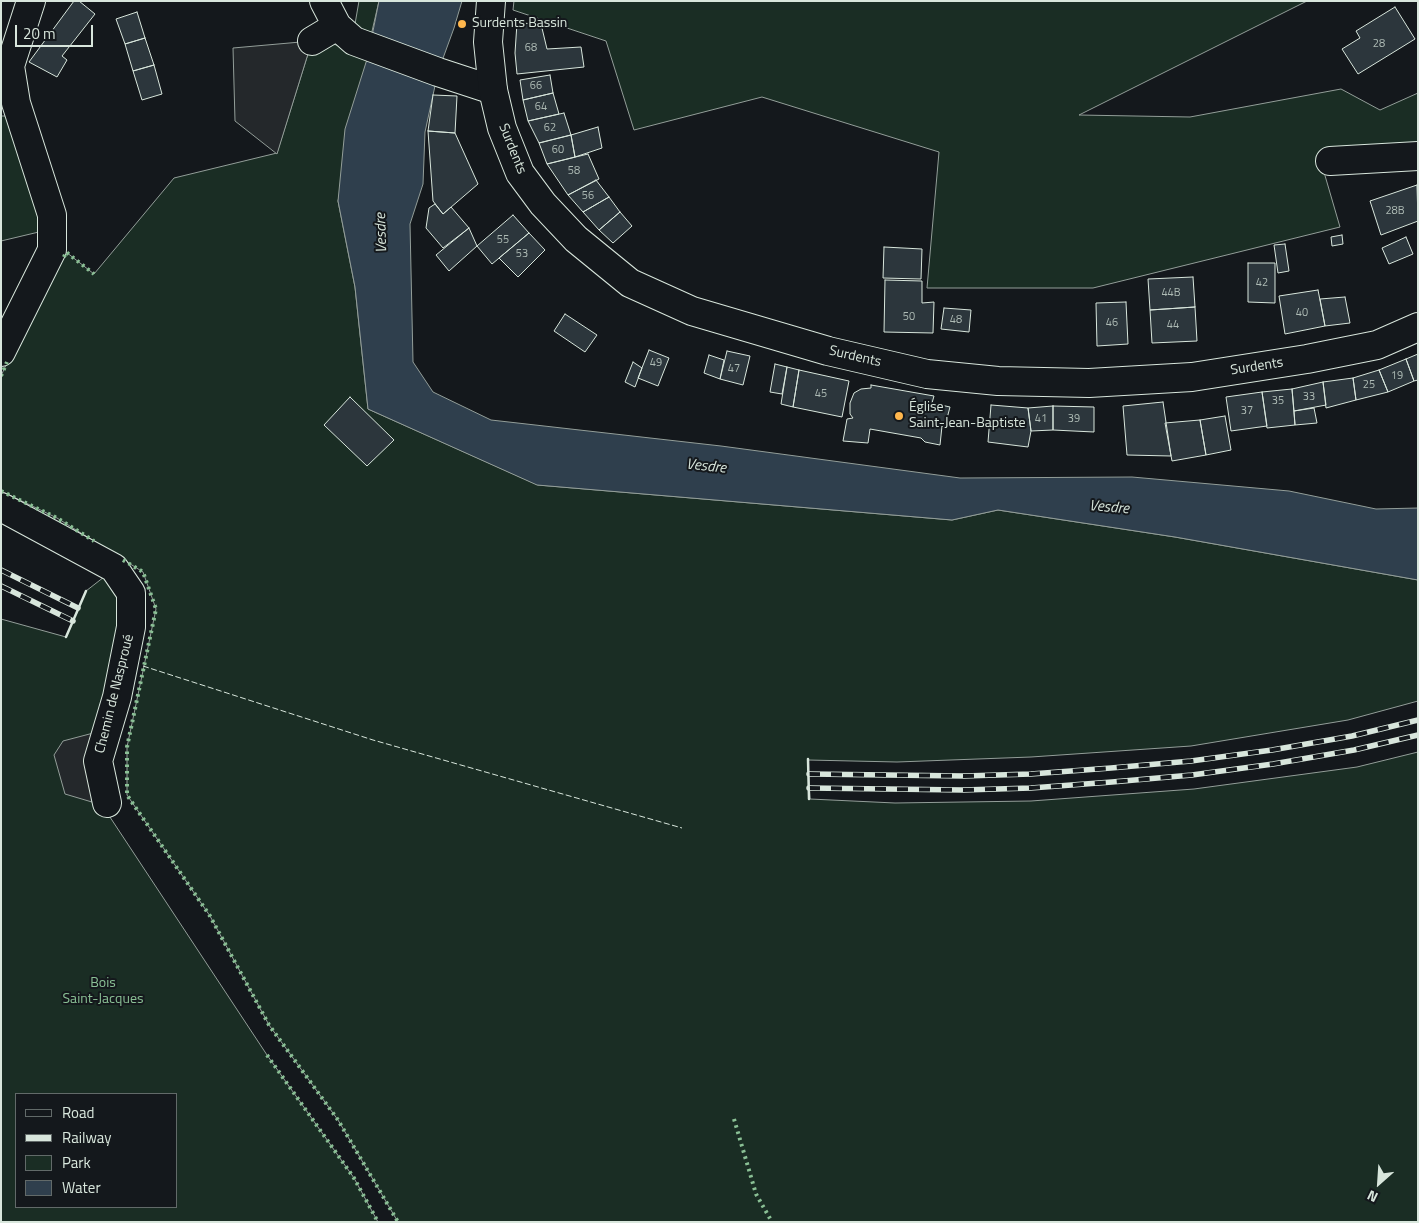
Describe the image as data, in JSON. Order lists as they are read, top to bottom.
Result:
{
  "streets": {
    "main road": ["Surdents", "Chemin de Nasproué"]
  },
  "water": ["Vesdre"],
  "parks": ["Bois Saint-Jacques"],
  "places": ["Surdents Bassin", "Église Saint-Jean-Baptiste"],
  "house_numbers": [
    "28",
    "68",
    "66",
    "64",
    "62",
    "60",
    "58",
    "56",
    "28B",
    "55",
    "53",
    "42",
    "44B",
    "40",
    "50",
    "48",
    "46",
    "44",
    "49",
    "47",
    "19",
    "25",
    "45",
    "33",
    "35",
    "37",
    "41",
    "39"
  ],
  "legend": [
    "Road",
    "Railway",
    "Park",
    "Water"
  ],
  "scale_bar": "20 m",
  "north": "bottom left"
}
